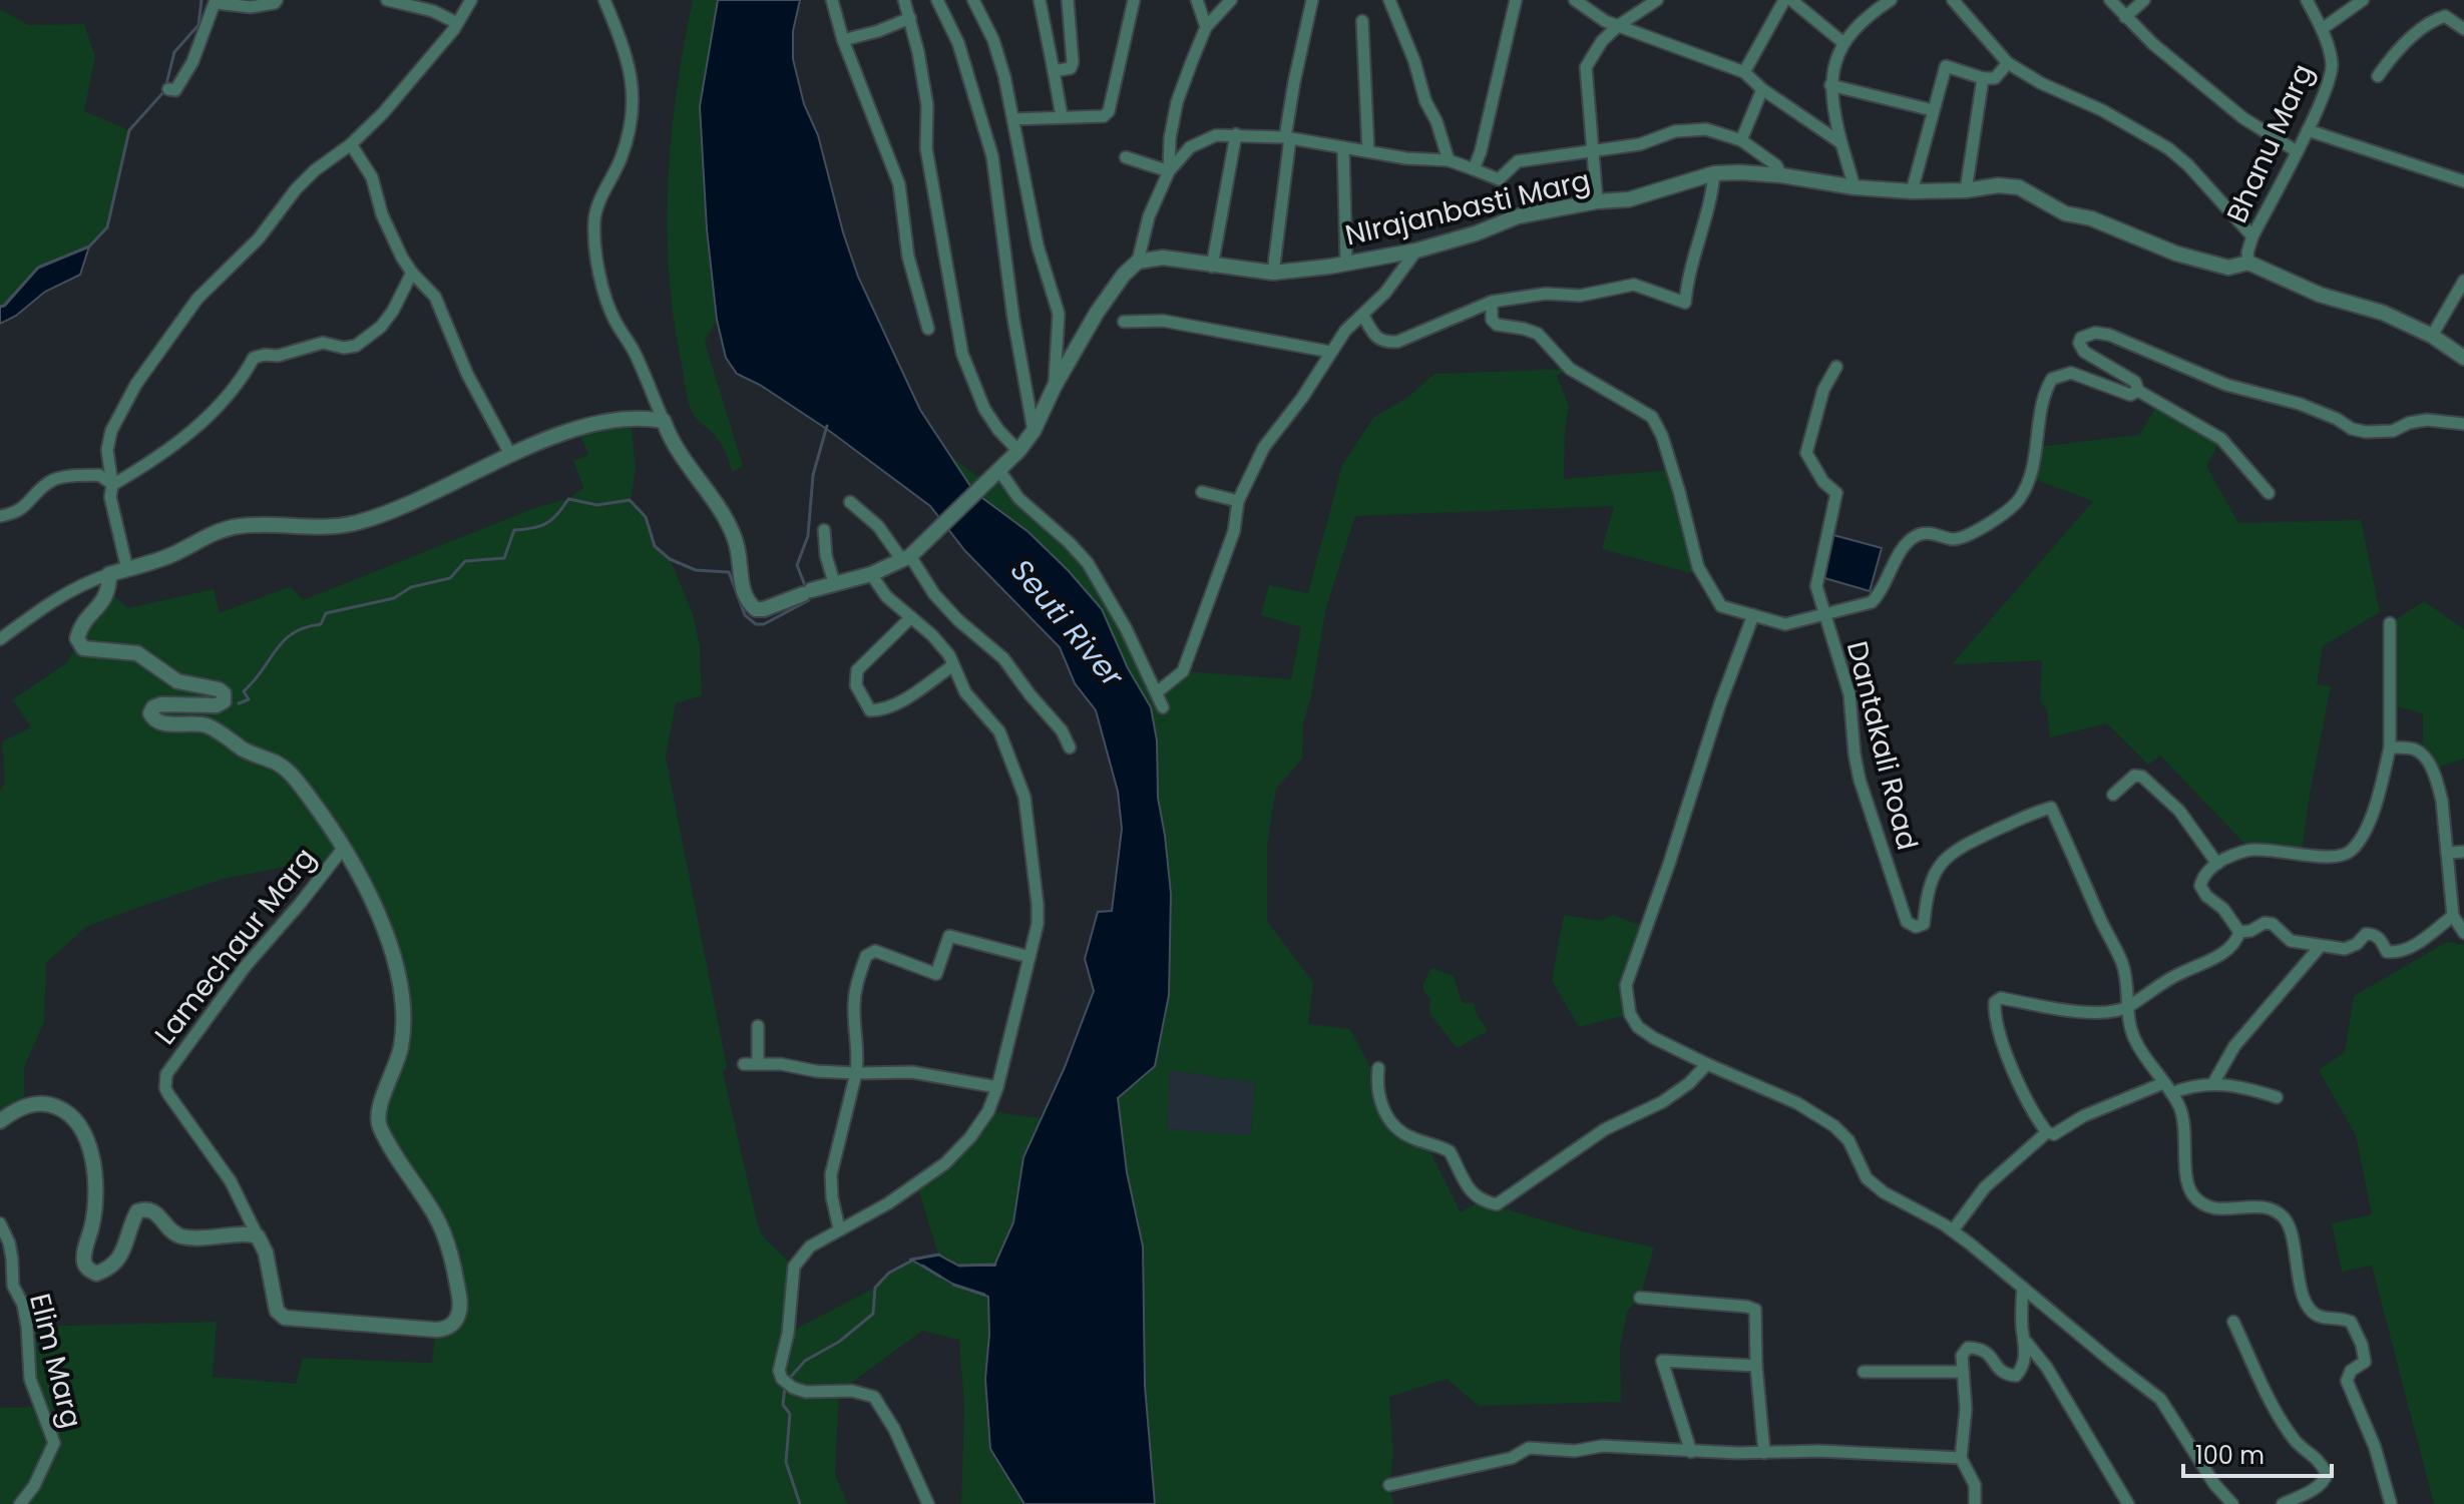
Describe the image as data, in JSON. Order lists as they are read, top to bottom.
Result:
{
  "streets": {
    "street": [
      "Bhanu Marg",
      "NIrajanbasti Marg",
      "Dantakali Road",
      "Lamechaur Marg",
      "Elim Marg"
    ]
  },
  "crossings": [
    ["Bhanu Marg", "NIrajanbasti Marg"]
  ],
  "water": ["Seuti River"],
  "scale_bar": "100 m"
}
